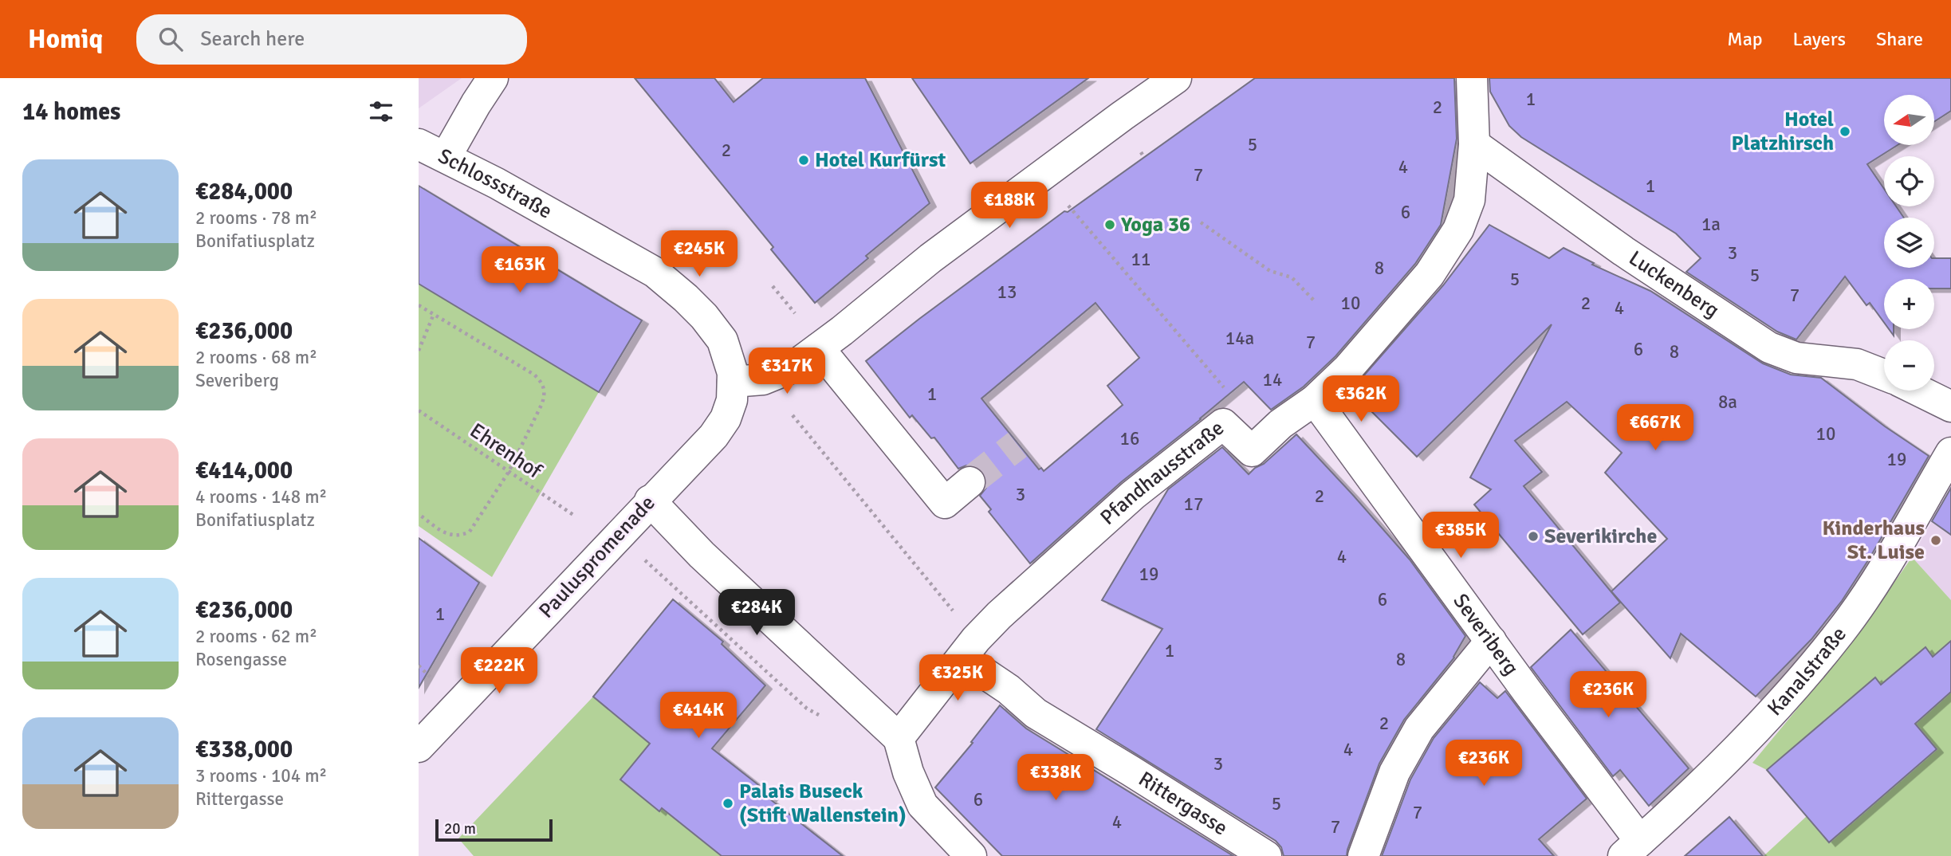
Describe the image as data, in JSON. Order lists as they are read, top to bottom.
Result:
{
  "streets": {
    "street": [
      "Schlossstraße",
      "Luckenberg",
      "Pfandhausstraße",
      "Pauluspromenade",
      "Severiberg",
      "Kanalstraße",
      "Rittergasse"
    ],
    "path": ["Ehrenhof"]
  },
  "crossings": [
    ["Schlossstraße", "Pauluspromenade"],
    ["Luckenberg", "Pfandhausstraße"],
    ["Pfandhausstraße", "Severiberg"],
    ["Pfandhausstraße", "Rittergasse"],
    ["Severiberg", "Kanalstraße"]
  ],
  "places": [
    "Hotel Platzhirsch",
    "Hotel Kurfürst",
    "Yoga 36",
    "Severikirche",
    "Kinderhaus St. Luise",
    "Palais Buseck (Stift Wallenstein)"
  ],
  "house_numbers": [
    "1",
    "2",
    "5",
    "2",
    "4",
    "7",
    "1",
    "6",
    "1a",
    "3",
    "11",
    "8",
    "5",
    "5",
    "13",
    "7",
    "10",
    "2",
    "4",
    "14a",
    "7",
    "6",
    "8",
    "14",
    "1",
    "8a",
    "10",
    "16",
    "19",
    "3",
    "2",
    "17",
    "4",
    "19",
    "6",
    "1",
    "1",
    "8",
    "2",
    "4",
    "3",
    "6",
    "5",
    "7",
    "4",
    "7"
  ],
  "scale_bar": "20 m",
  "north": "left",
  "page": {
    "header": "Homiq",
    "search": "Search here",
    "nav": ["Map", "Layers", "Share"],
    "heading": "14 homes",
    "map_buttons": ["+", "−"],
    "list": [
      {
        "name": "€284,000",
        "note": "2 rooms · 78 m² · Bonifatiusplatz"
      },
      {
        "name": "€236,000",
        "note": "2 rooms · 68 m² · Severiberg"
      },
      {
        "name": "€414,000",
        "note": "4 rooms · 148 m² · Bonifatiusplatz"
      },
      {
        "name": "€236,000",
        "note": "2 rooms · 62 m² · Rosengasse"
      },
      {
        "name": "€338,000",
        "note": "3 rooms · 104 m² · Rittergasse"
      }
    ],
    "price": [
      "€188K",
      "€245K",
      "€163K",
      "€317K",
      "€362K",
      "€667K",
      "€385K",
      "€284K",
      "€222K",
      "€325K",
      "€236K",
      "€414K",
      "€236K",
      "€338K"
    ],
    "scale": "20 m"
  }
}
